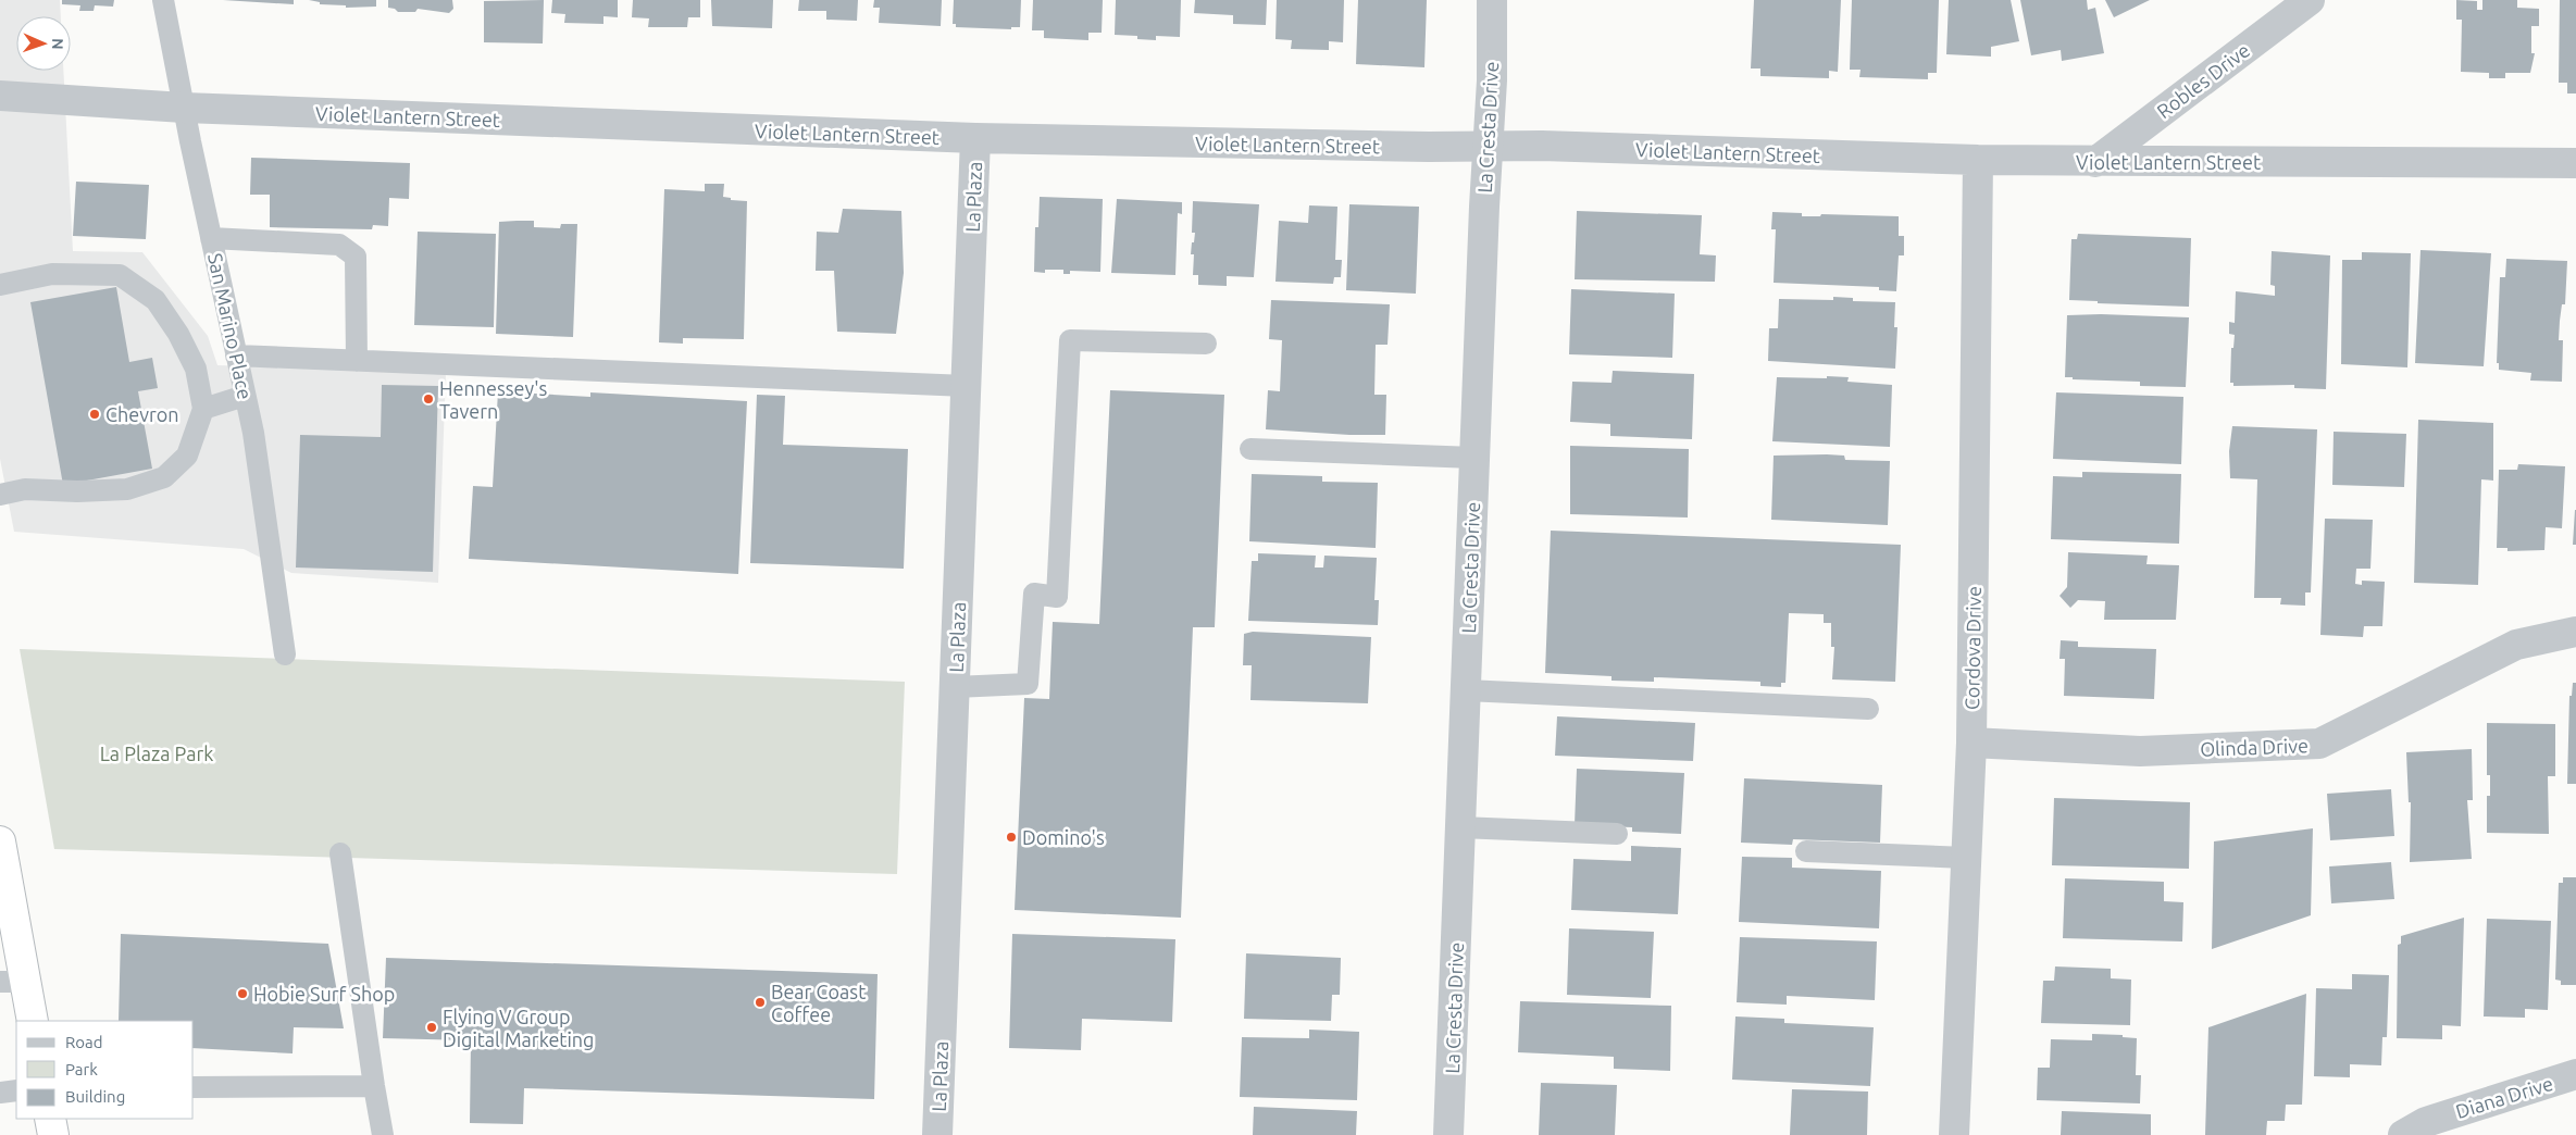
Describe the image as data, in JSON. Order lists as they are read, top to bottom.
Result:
{
  "streets": {
    "street": [
      "Robles Drive",
      "Violet Lantern Street",
      "La Cresta Drive",
      "La Plaza",
      "Cordova Drive",
      "Olinda Drive",
      "Diana Drive"
    ],
    "lane": ["San Marino Place"]
  },
  "crossings": [
    ["Robles Drive", "Violet Lantern Street"],
    ["Violet Lantern Street", "La Cresta Drive"],
    ["Violet Lantern Street", "La Plaza"],
    ["Violet Lantern Street", "San Marino Place"],
    ["Violet Lantern Street", "Cordova Drive"],
    ["Cordova Drive", "Olinda Drive"]
  ],
  "parks": ["La Plaza Park"],
  "places": [
    "Hennessey's Tavern",
    "Chevron",
    "Domino's",
    "Hobie Surf Shop",
    "Bear Coast Coffee",
    "Flying V Group Digital Marketing"
  ],
  "legend": ["Road", "Park", "Building"],
  "north": "right"
}
